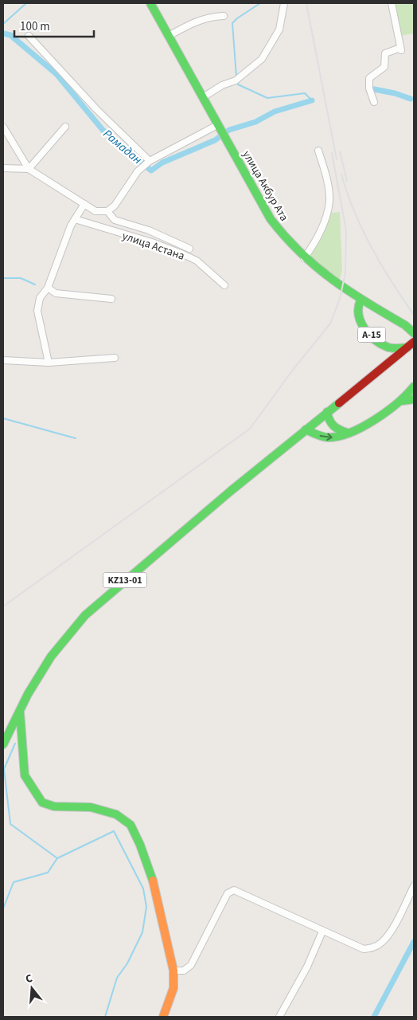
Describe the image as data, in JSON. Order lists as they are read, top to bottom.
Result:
{
  "streets": {
    "main road": ["улица Акбур Ата", "A-15", "KZ13-01"],
    "street": ["улица Астана"]
  },
  "crossings": [
    ["улица Акбур Ата", "A-15"],
    ["A-15", "KZ13-01"]
  ],
  "water": ["Рамадан"],
  "scale_bar": "100 m",
  "north": "top"
}
